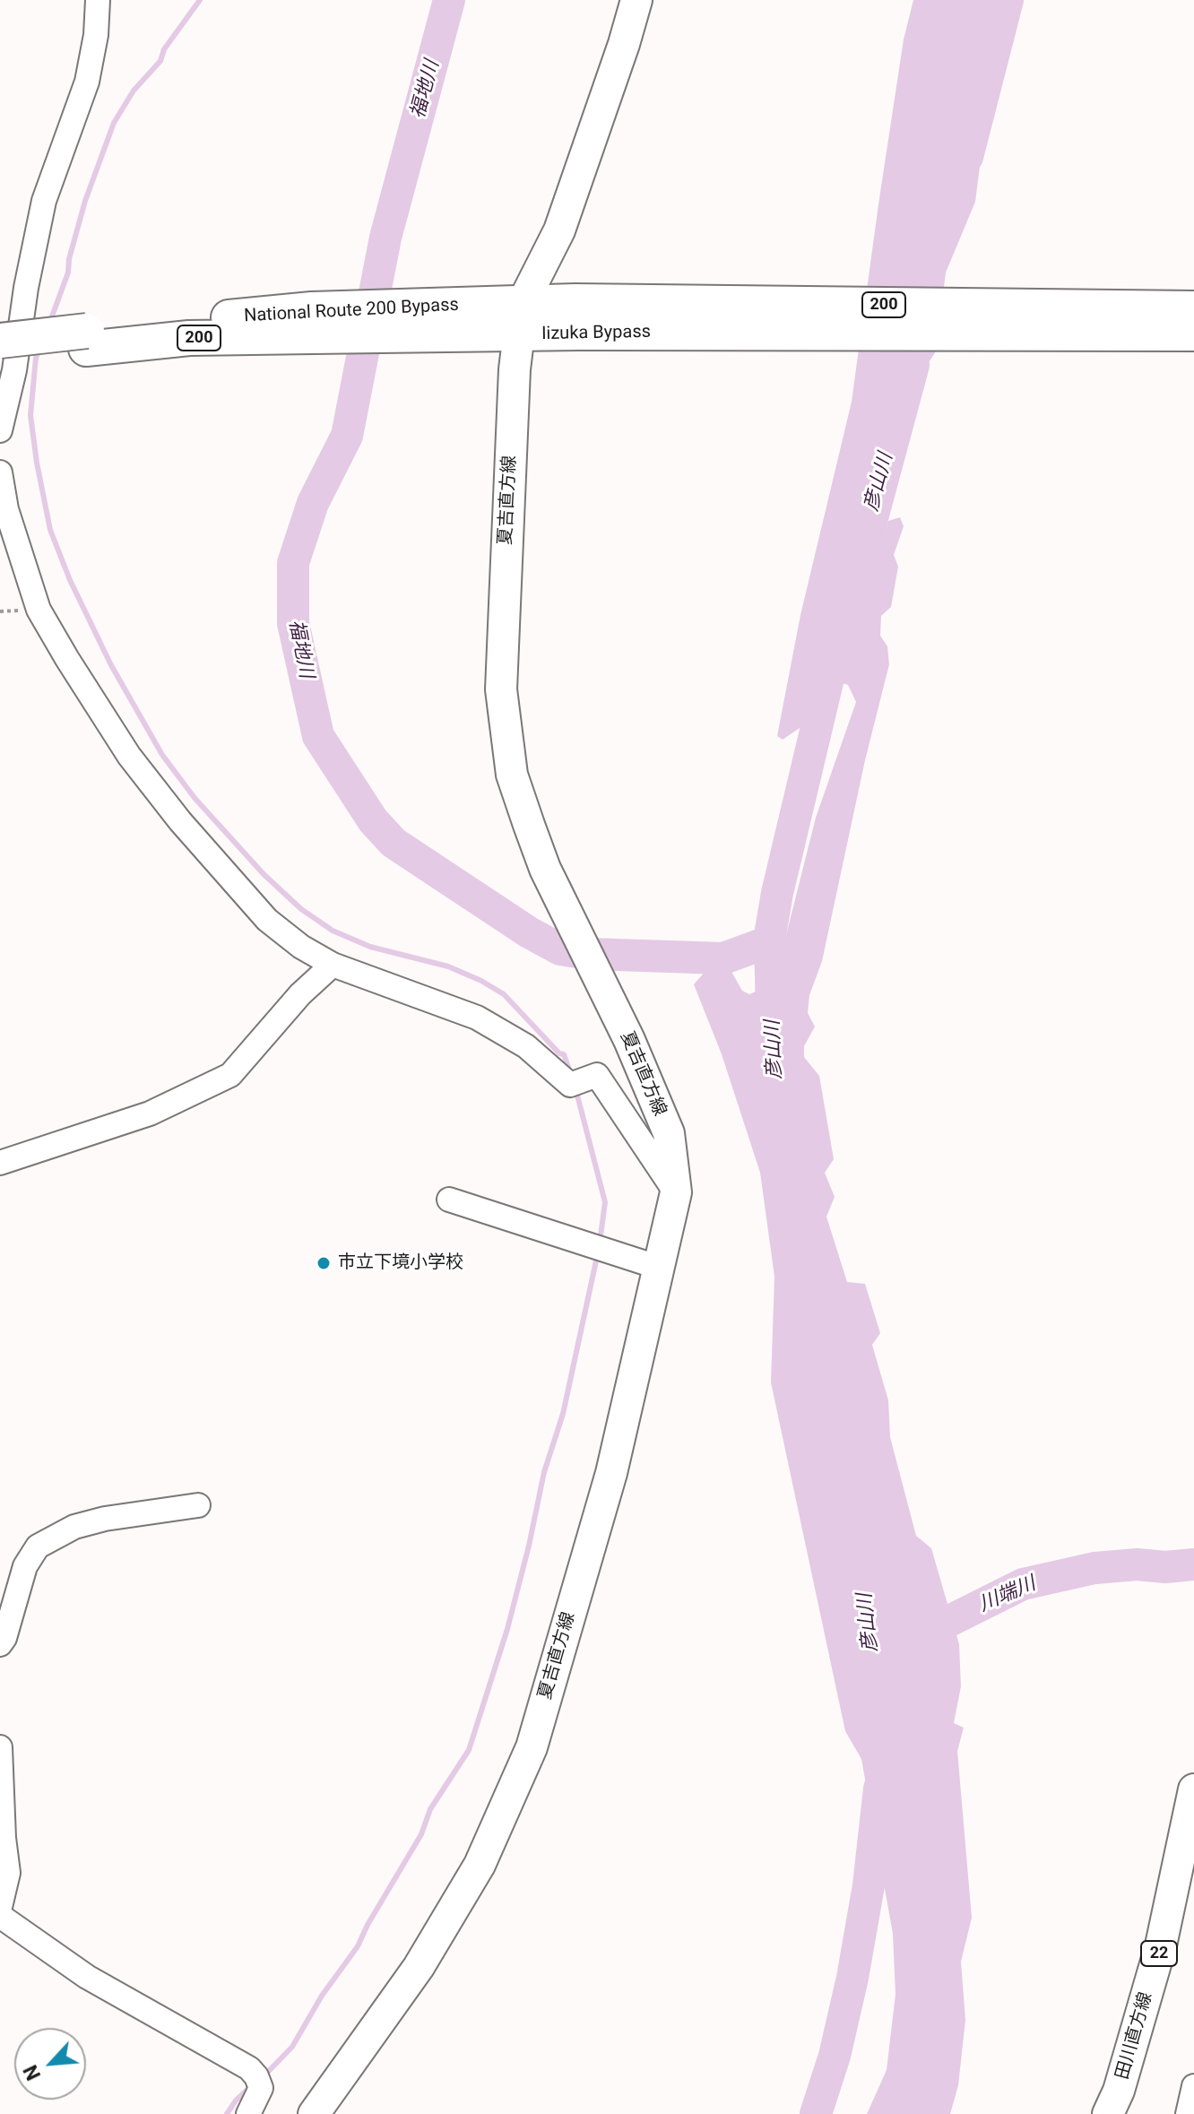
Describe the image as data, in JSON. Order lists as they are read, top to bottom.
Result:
{
  "streets": {
    "highway": ["200", "National Route 200 Bypass", "Iizuka Bypass"],
    "main road": ["夏吉直方線", "22", "田川直方線"]
  },
  "crossings": [
    ["200", "National Route 200 Bypass"],
    ["200", "Iizuka Bypass"],
    ["National Route 200 Bypass", "Iizuka Bypass"],
    ["National Route 200 Bypass", "夏吉直方線"]
  ],
  "water": ["福地川", "彦山川", "川端川"],
  "places": ["市立下境小学校"],
  "north": "bottom left"
}
